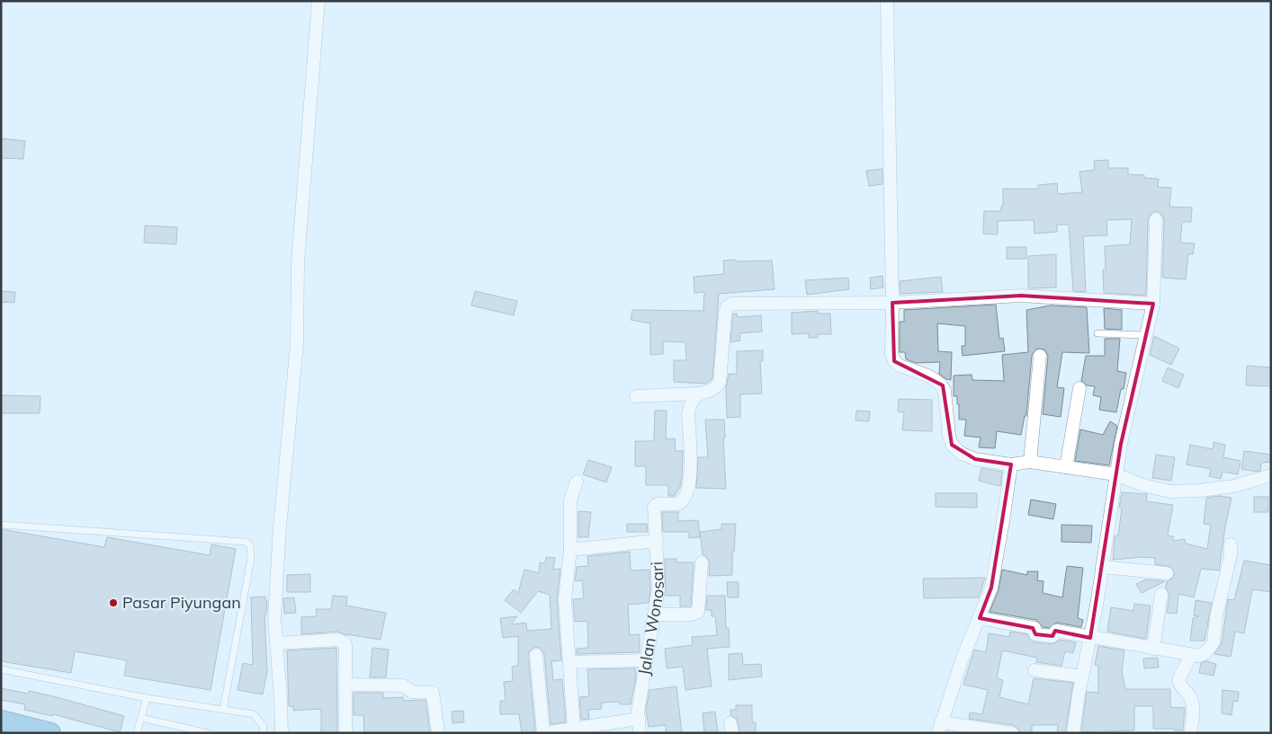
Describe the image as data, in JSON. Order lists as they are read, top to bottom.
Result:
{
  "streets": {
    "street": ["Jalan Wonosari"]
  },
  "places": ["Pasar Piyungan"]
}
